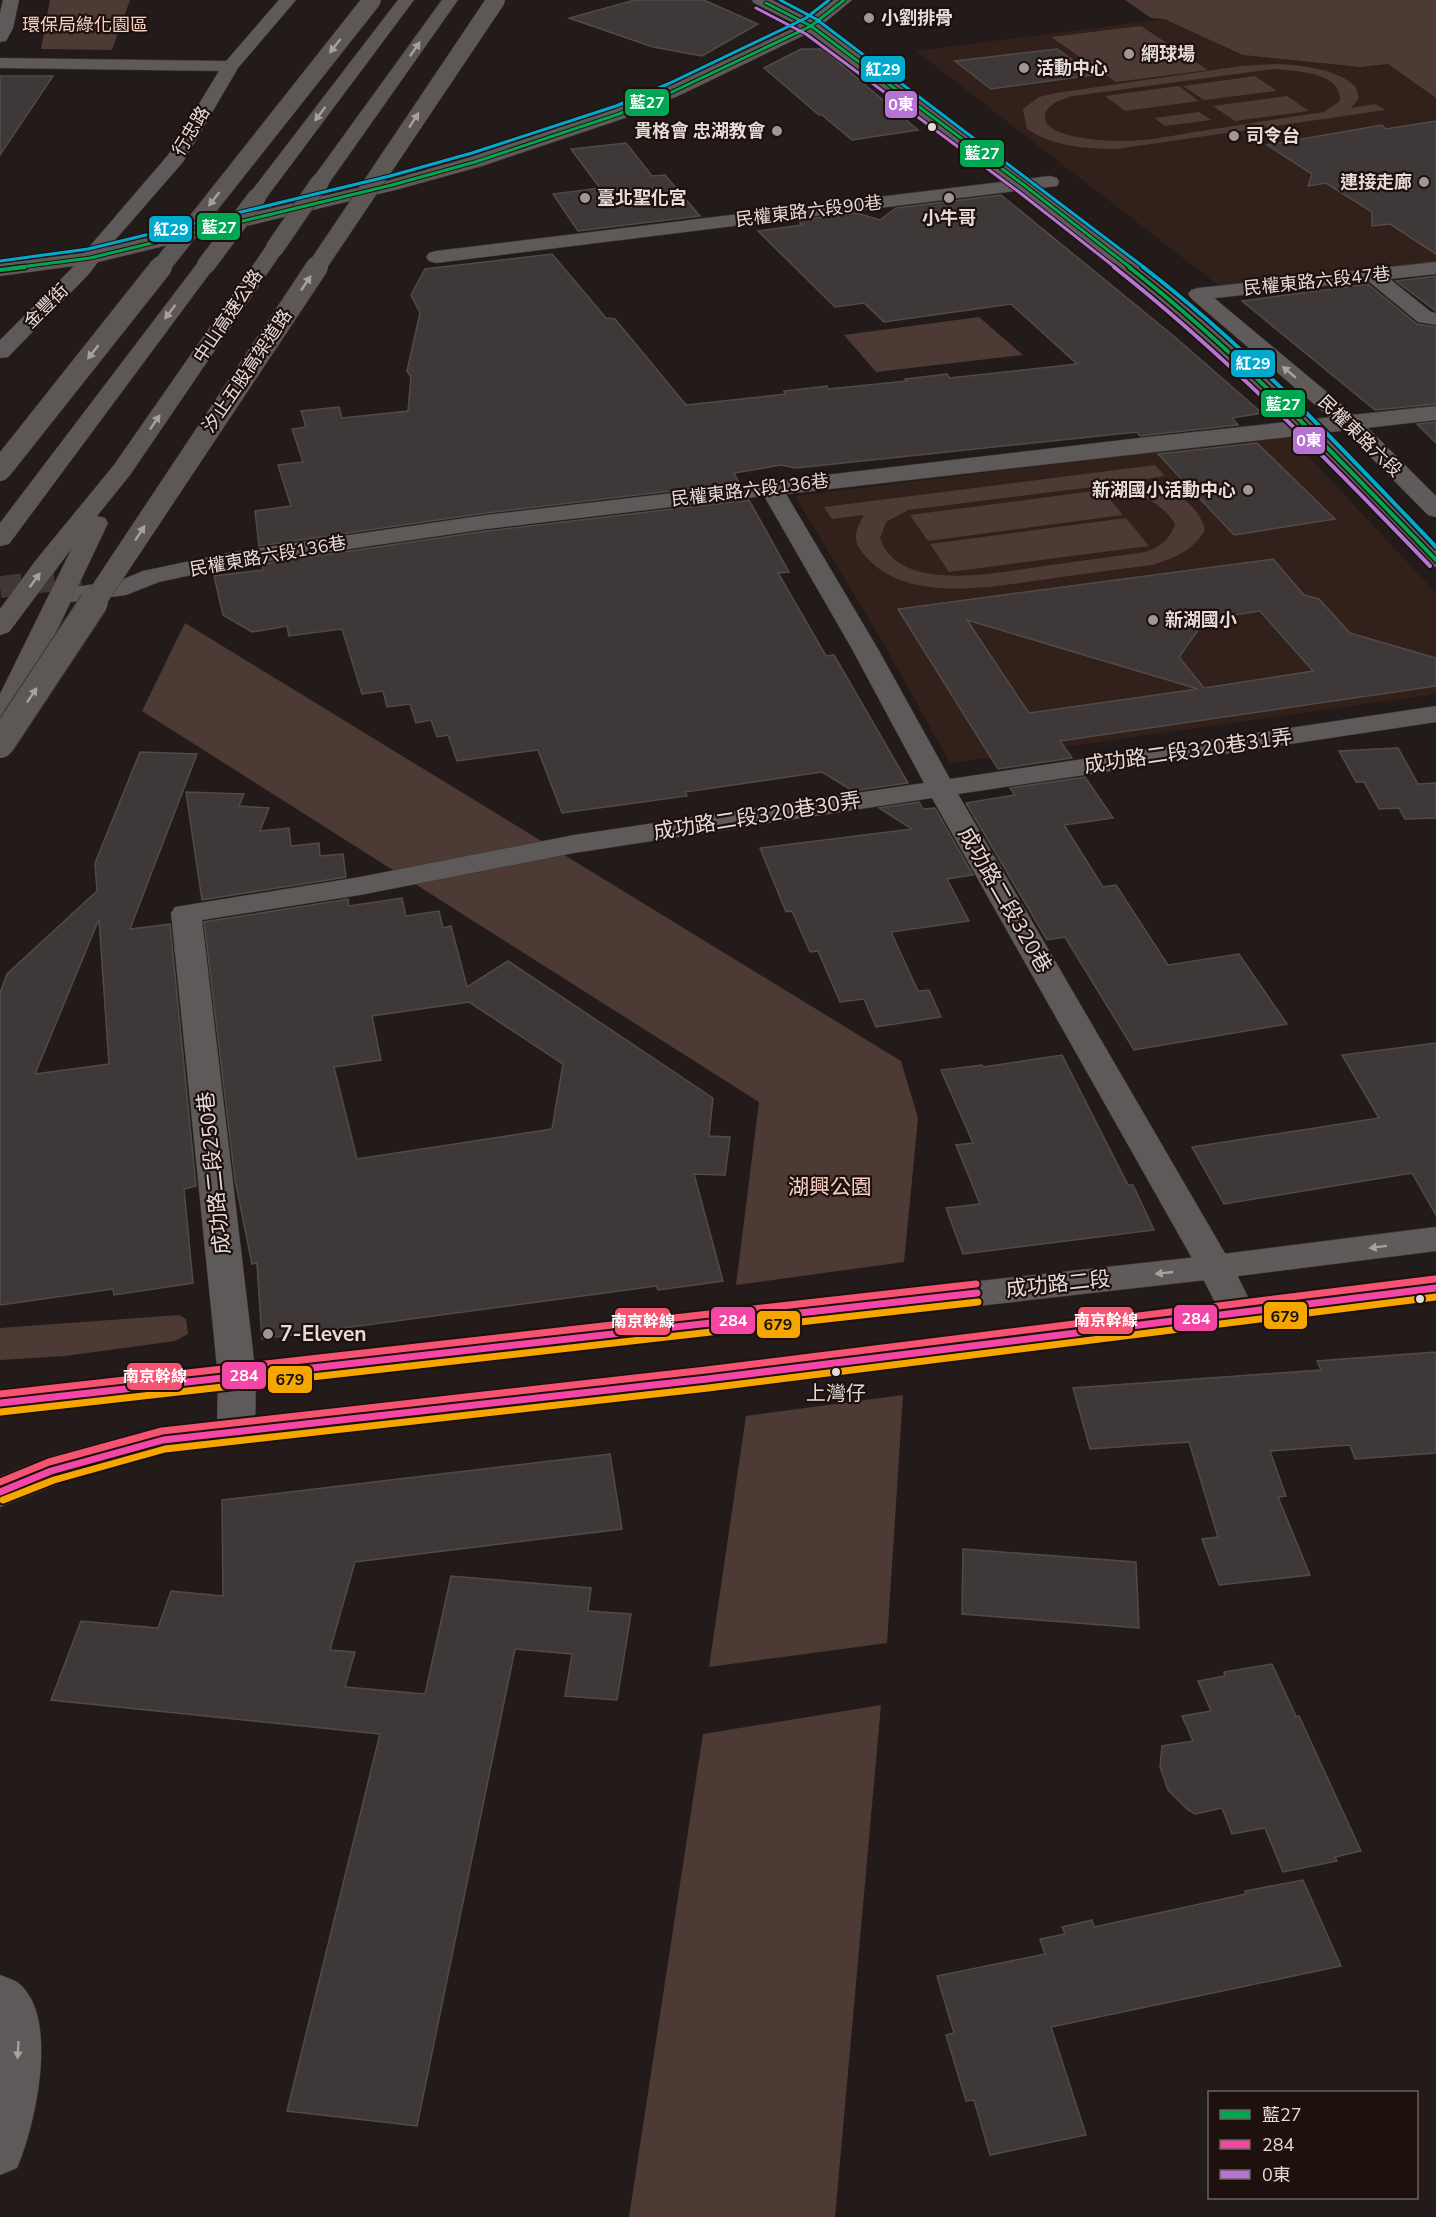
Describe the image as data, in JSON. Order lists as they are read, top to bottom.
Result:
{
  "streets": {
    "highway": ["中山高速公路", "汐止五股高架道路"],
    "main road": ["民權東路六段", "成功路二段"],
    "street": [
      "行忠路",
      "民權東路六段90巷",
      "民權東路六段47巷",
      "金豐街",
      "民權東路六段136巷",
      "成功路二段320巷31弄",
      "成功路二段320巷30弄",
      "成功路二段320巷",
      "成功路二段250巷"
    ]
  },
  "crossings": [
    ["行忠路", "金豐街"],
    ["民權東路六段90巷", "民權東路六段"],
    ["民權東路六段47巷", "民權東路六段"],
    ["民權東路六段", "民權東路六段136巷"],
    ["民權東路六段136巷", "成功路二段320巷"],
    ["成功路二段320巷31弄", "成功路二段320巷30弄"],
    ["成功路二段320巷31弄", "成功路二段320巷"],
    ["成功路二段320巷30弄", "成功路二段320巷"],
    ["成功路二段320巷30弄", "成功路二段250巷"],
    ["成功路二段320巷", "成功路二段"],
    ["成功路二段250巷", "成功路二段"]
  ],
  "parks": ["環保局綠化園區", "湖興公園"],
  "places": [
    "小劉排骨",
    "網球場",
    "活動中心",
    "貴格會 忠湖教會",
    "司令台",
    "連接走廊",
    "臺北聖化宮",
    "小牛哥",
    "新湖國小活動中心",
    "新湖國小",
    "7-Eleven",
    "上灣仔"
  ],
  "lines": [
    "transit line 藍27",
    "transit line 紅29",
    "transit line 0東",
    "transit line 南京幹線",
    "transit line 284",
    "transit line 679"
  ],
  "legend": ["藍27", "284", "0東"]
}
